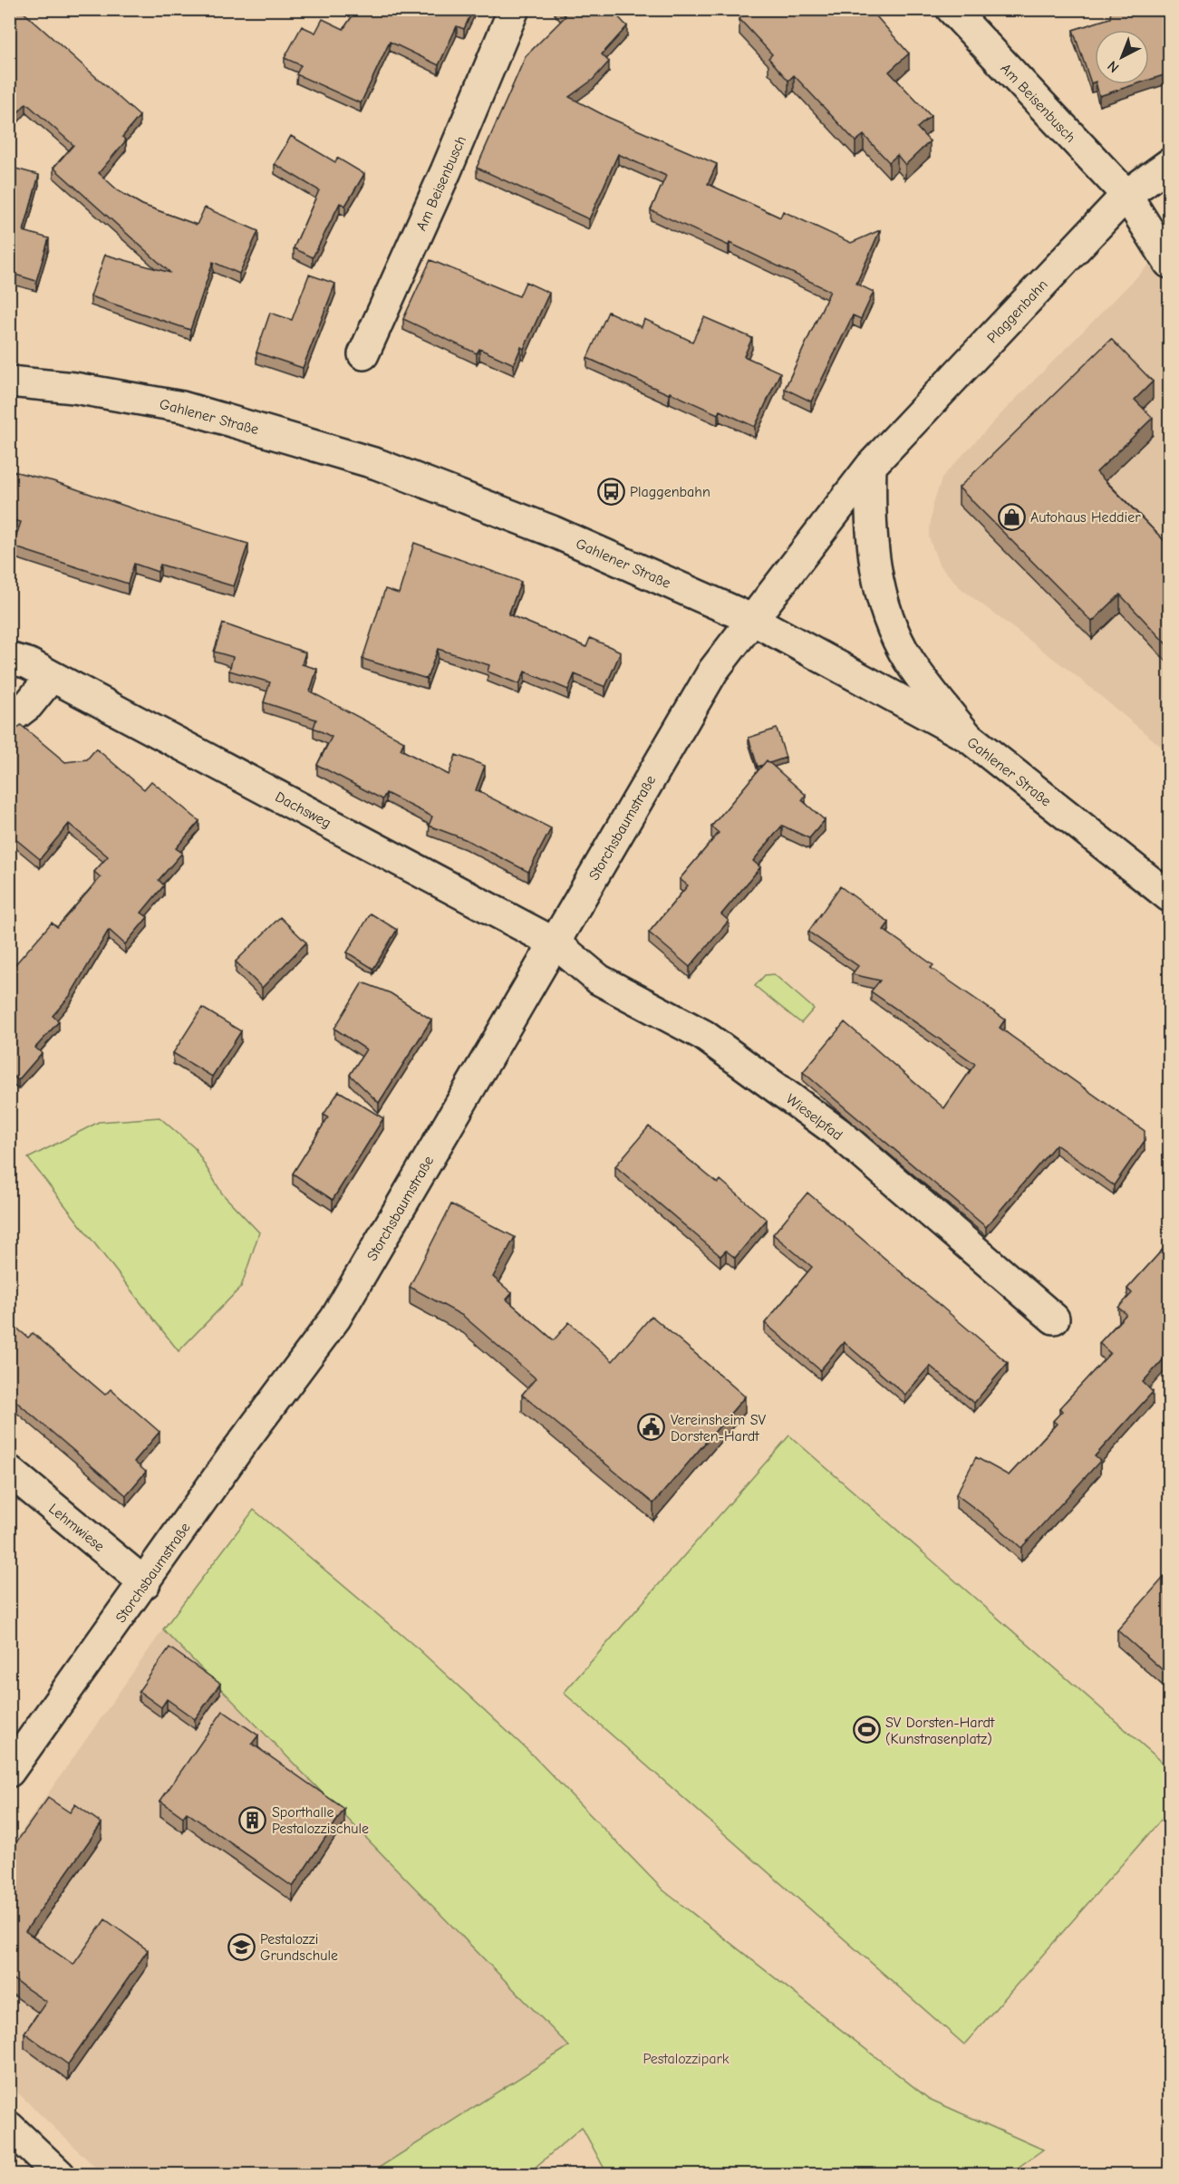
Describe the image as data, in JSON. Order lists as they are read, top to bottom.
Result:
{
  "streets": {
    "street": [
      "Am Beisenbusch",
      "Plaggenbahn",
      "Gahlener Straße",
      "Dachsweg",
      "Storchsbaumstraße",
      "Wieselpfad",
      "Lehmwiese"
    ]
  },
  "crossings": [
    ["Am Beisenbusch", "Plaggenbahn"],
    ["Plaggenbahn", "Gahlener Straße"],
    ["Plaggenbahn", "Storchsbaumstraße"],
    ["Gahlener Straße", "Storchsbaumstraße"],
    ["Dachsweg", "Storchsbaumstraße"],
    ["Dachsweg", "Wieselpfad"],
    ["Storchsbaumstraße", "Wieselpfad"],
    ["Storchsbaumstraße", "Lehmwiese"]
  ],
  "parks": ["Pestalozzipark"],
  "places": {
    "bus stop": ["Plaggenbahn"],
    "shop": ["Autohaus Heddier"],
    "public building": ["Vereinsheim SV Dorsten-Hardt"],
    "sports": ["SV Dorsten-Hardt (Kunstrasenplatz)"],
    "building": ["Sporthalle Pestalozzischule"],
    "school or university": ["Pestalozzi Grundschule"]
  },
  "north": "bottom left"
}
